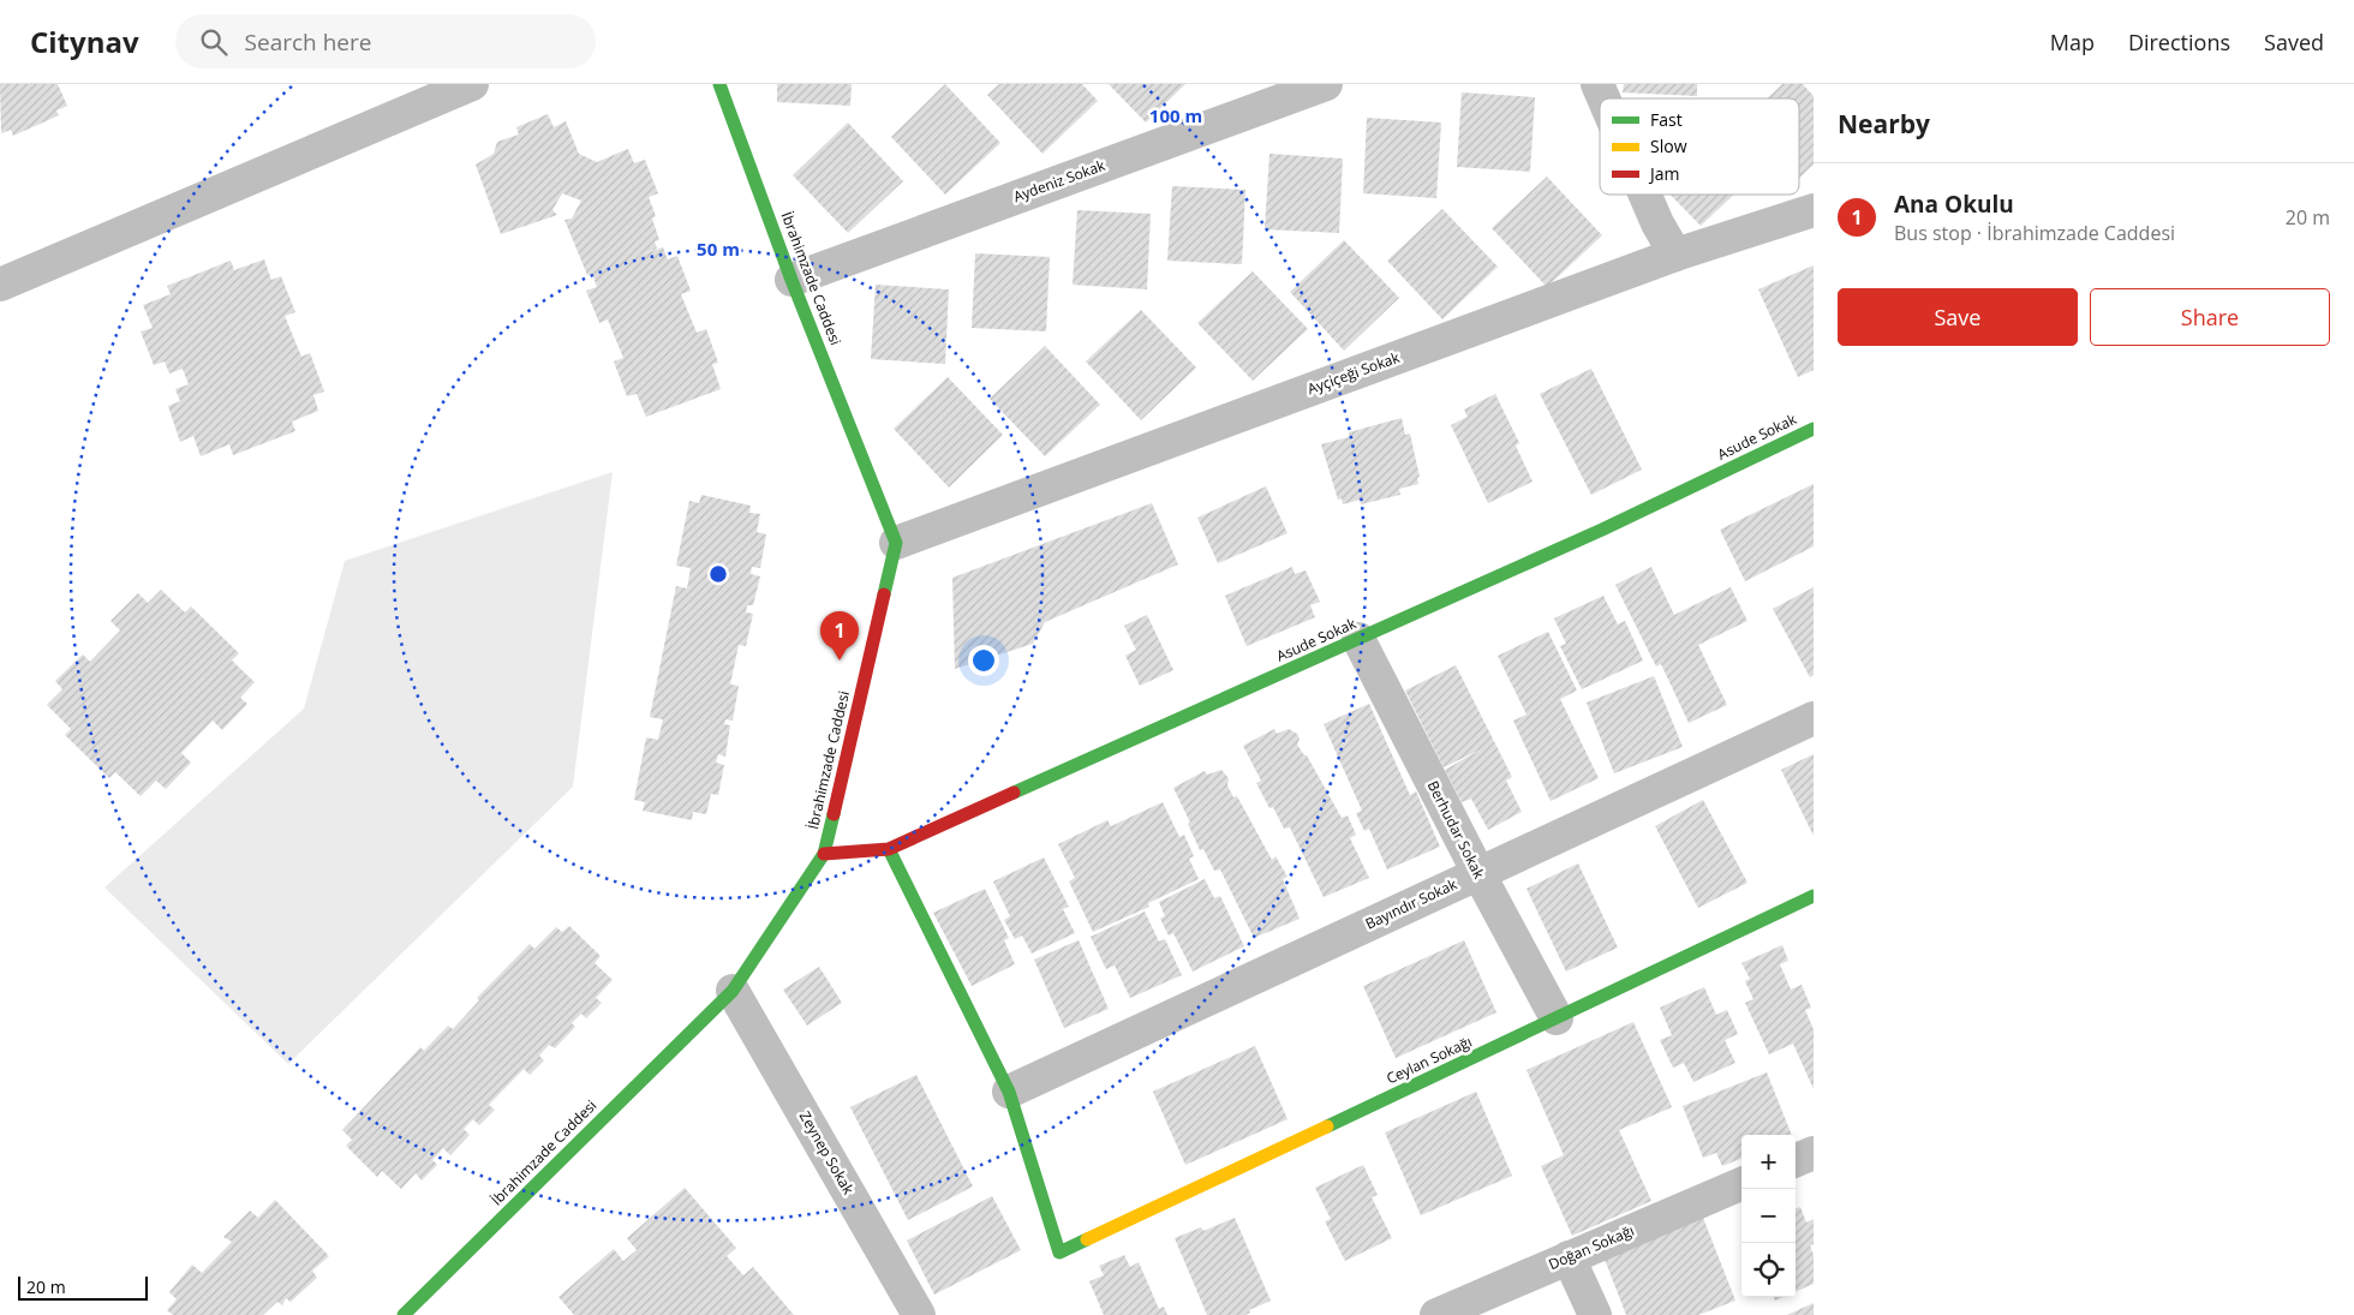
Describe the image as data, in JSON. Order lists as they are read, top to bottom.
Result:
{
  "streets": {
    "street": [
      "Aydeniz Sokak",
      "İbrahimzade Caddesi",
      "Ayçiçeği Sokak",
      "Asude Sokak",
      "Berhudar Sokak",
      "Bayındır Sokak",
      "Ceylan Sokağı",
      "Zeynep Sokak",
      "Doğan Sokağı"
    ]
  },
  "crossings": [
    ["Aydeniz Sokak", "İbrahimzade Caddesi"],
    ["İbrahimzade Caddesi", "Ayçiçeği Sokak"],
    ["İbrahimzade Caddesi", "Asude Sokak"],
    ["İbrahimzade Caddesi", "Zeynep Sokak"],
    ["Asude Sokak", "Berhudar Sokak"],
    ["Berhudar Sokak", "Bayındır Sokak"],
    ["Berhudar Sokak", "Ceylan Sokağı"],
    ["Bayındır Sokak", "Ceylan Sokağı"]
  ],
  "legend": ["Fast", "Slow", "Jam"],
  "scale_bar": "20 m",
  "page": {
    "header": "Citynav",
    "search": "Search here",
    "nav": ["Map", "Directions", "Saved"],
    "heading": "Nearby",
    "list": [
      {
        "mark": "1",
        "name": "Ana Okulu",
        "note": "Bus stop · İbrahimzade Caddesi",
        "value": "20 m"
      }
    ],
    "buttons": ["Save", "Share"],
    "pins": "1",
    "map_buttons": ["+", "−"],
    "scale": "20 m"
  },
  "rings": ["100 m", "50 m"]
}
